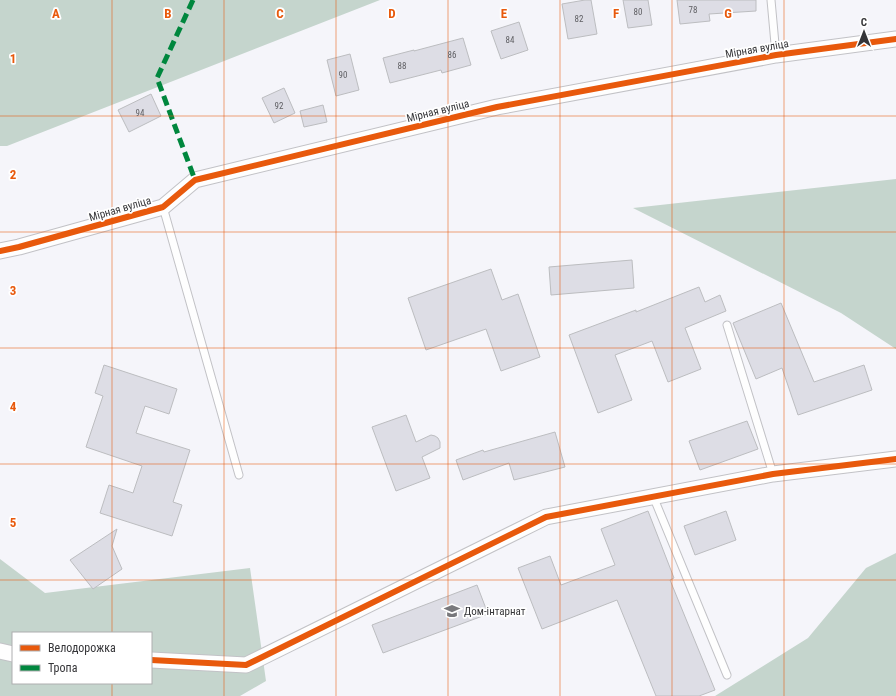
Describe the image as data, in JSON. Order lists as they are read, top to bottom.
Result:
{
  "streets": {
    "street": ["Мірная вуліца"]
  },
  "places": {
    "school or university": ["Дом-інтарнат"]
  },
  "house_numbers": [
    "78",
    "80",
    "82",
    "84",
    "86",
    "88",
    "90",
    "92",
    "94"
  ],
  "legend": ["Велодорожка", "Тропа"],
  "north": "top",
  "grid": {
    "columns": [
      "A",
      "B",
      "C",
      "D",
      "E",
      "F",
      "G"
    ],
    "rows": [
      "1",
      "2",
      "3",
      "4",
      "5"
    ]
  }
}
